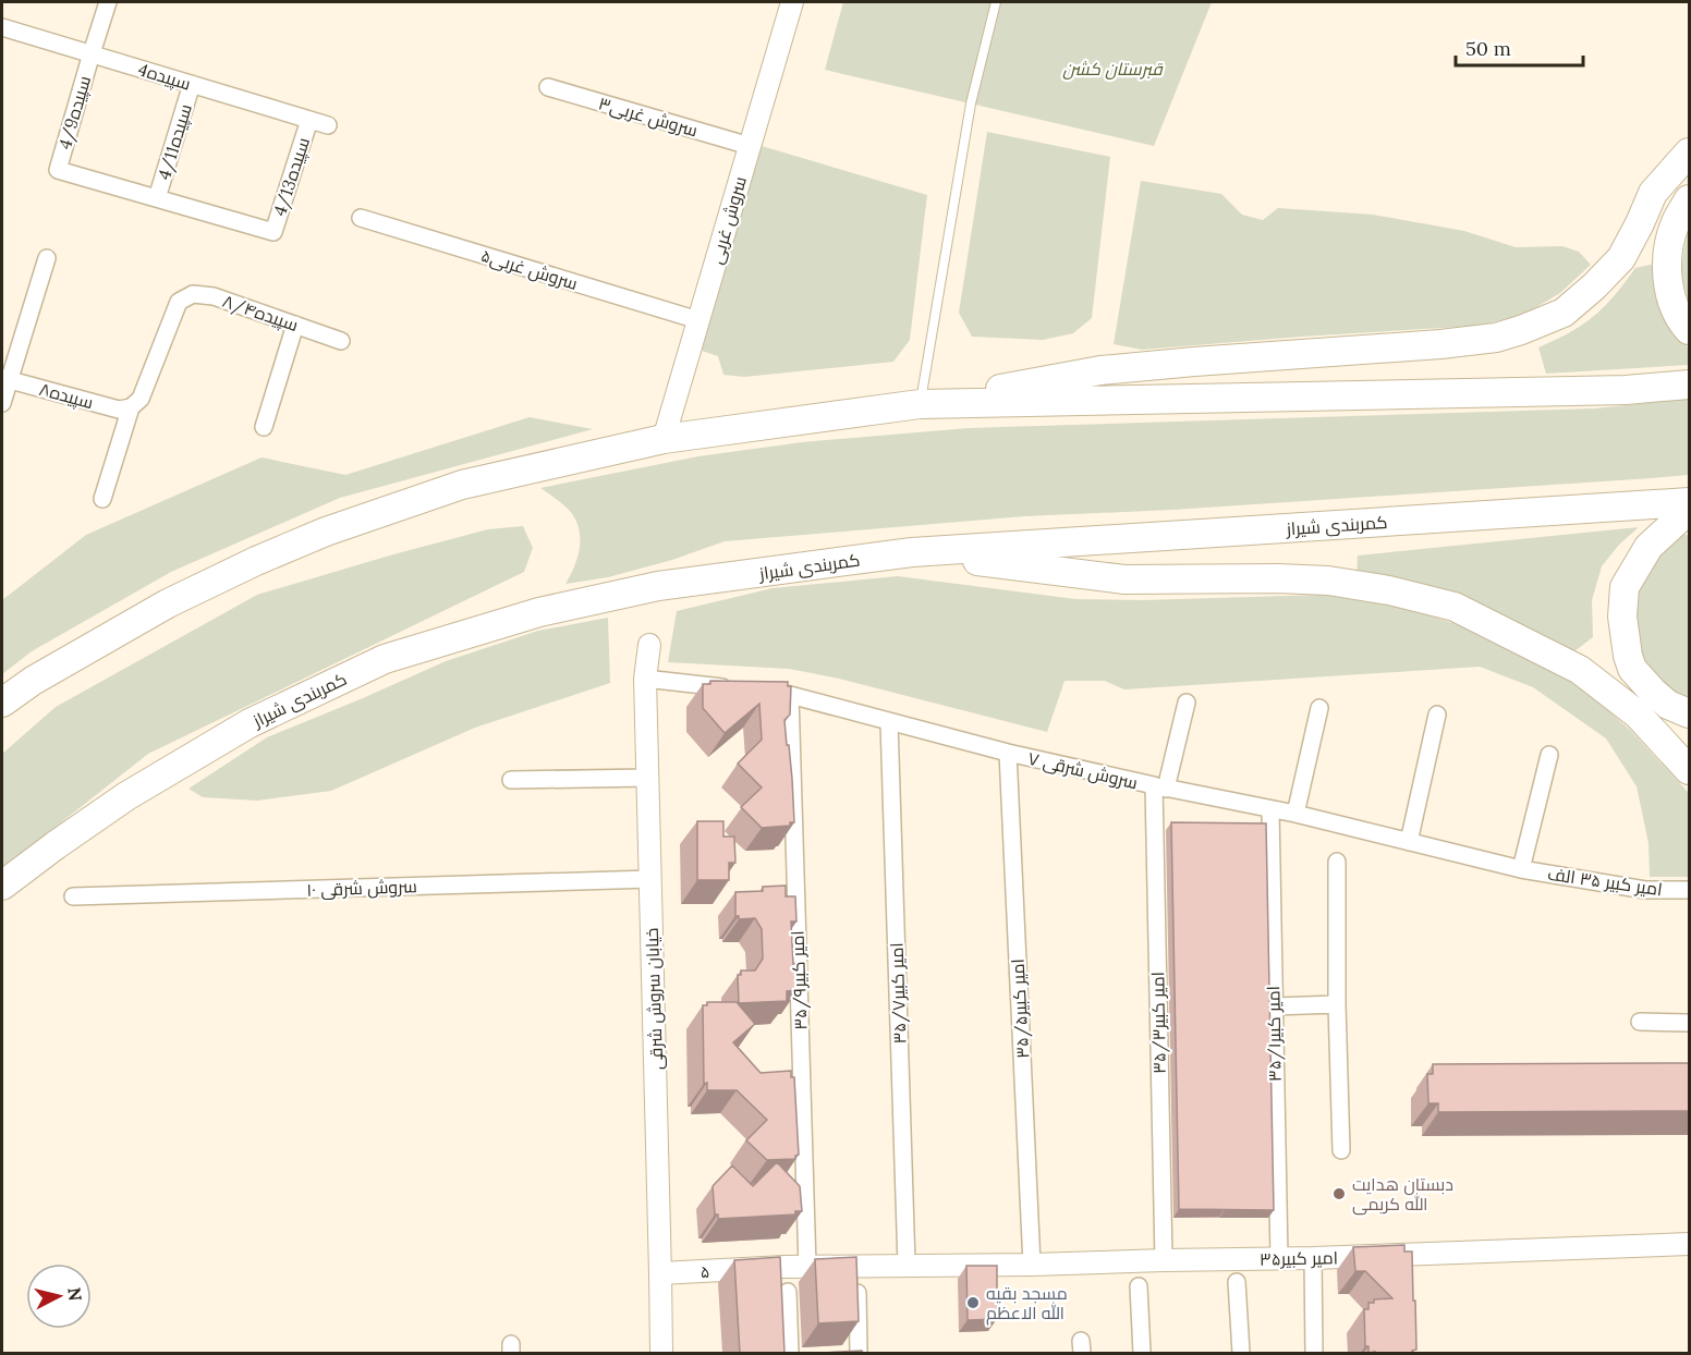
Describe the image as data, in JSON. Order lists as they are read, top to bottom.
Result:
{
  "streets": {
    "highway": ["کمربندی شیراز"],
    "street": [
      "4سپیده",
      "4/9سپیده",
      "سروش غربی۳",
      "4/11سپیده",
      "4/13سپیده",
      "سروش غربی",
      "سروش غربی۵",
      "سپیده۸/۴",
      "سپیده۸",
      "سروش شرقی ۷",
      "امیر کبیر ۳۵ الف",
      "سروش شرقی ۱۰",
      "امیر کبیر۳۵/۹",
      "امیر کبیر۳۵/۷",
      "خیابان سروش شرقی",
      "امیر کبیر۳۵/۵",
      "امیر کبیر۳۵/۳",
      "امیر کبیر۳۵/۱",
      "امیر کبیر۳۵",
      "۵"
    ]
  },
  "crossings": [
    ["4سپیده", "4/9سپیده"],
    ["4سپیده", "4/11سپیده"],
    ["4سپیده", "4/13سپیده"],
    ["4/9سپیده", "4/11سپیده"],
    ["4/9سپیده", "4/13سپیده"],
    ["سروش غربی۳", "سروش غربی"],
    ["4/11سپیده", "4/13سپیده"],
    ["سروش غربی", "سروش غربی۵"],
    ["سپیده۸/۴", "سپیده۸"],
    ["سروش شرقی ۷", "امیر کبیر ۳۵ الف"],
    ["سروش شرقی ۷", "امیر کبیر۳۵/۹"],
    ["سروش شرقی ۷", "امیر کبیر۳۵/۷"],
    ["سروش شرقی ۷", "خیابان سروش شرقی"],
    ["سروش شرقی ۷", "امیر کبیر۳۵/۵"],
    ["سروش شرقی ۷", "امیر کبیر۳۵/۳"],
    ["سروش شرقی ۷", "امیر کبیر۳۵/۱"],
    ["سروش شرقی ۱۰", "خیابان سروش شرقی"],
    ["امیر کبیر۳۵/۹", "۵"],
    ["امیر کبیر۳۵/۷", "امیر کبیر۳۵"],
    ["امیر کبیر۳۵/۷", "۵"],
    ["خیابان سروش شرقی", "۵"],
    ["امیر کبیر۳۵/۵", "امیر کبیر۳۵"],
    ["امیر کبیر۳۵/۳", "امیر کبیر۳۵"],
    ["امیر کبیر۳۵/۱", "امیر کبیر۳۵"],
    ["امیر کبیر۳۵", "۵"]
  ],
  "parks": ["قبرستان کشن"],
  "places": ["دبستان هدایت الله کریمی", "مسجد بقیه الله الاعظم"],
  "scale_bar": "50 m",
  "north": "right"
}
